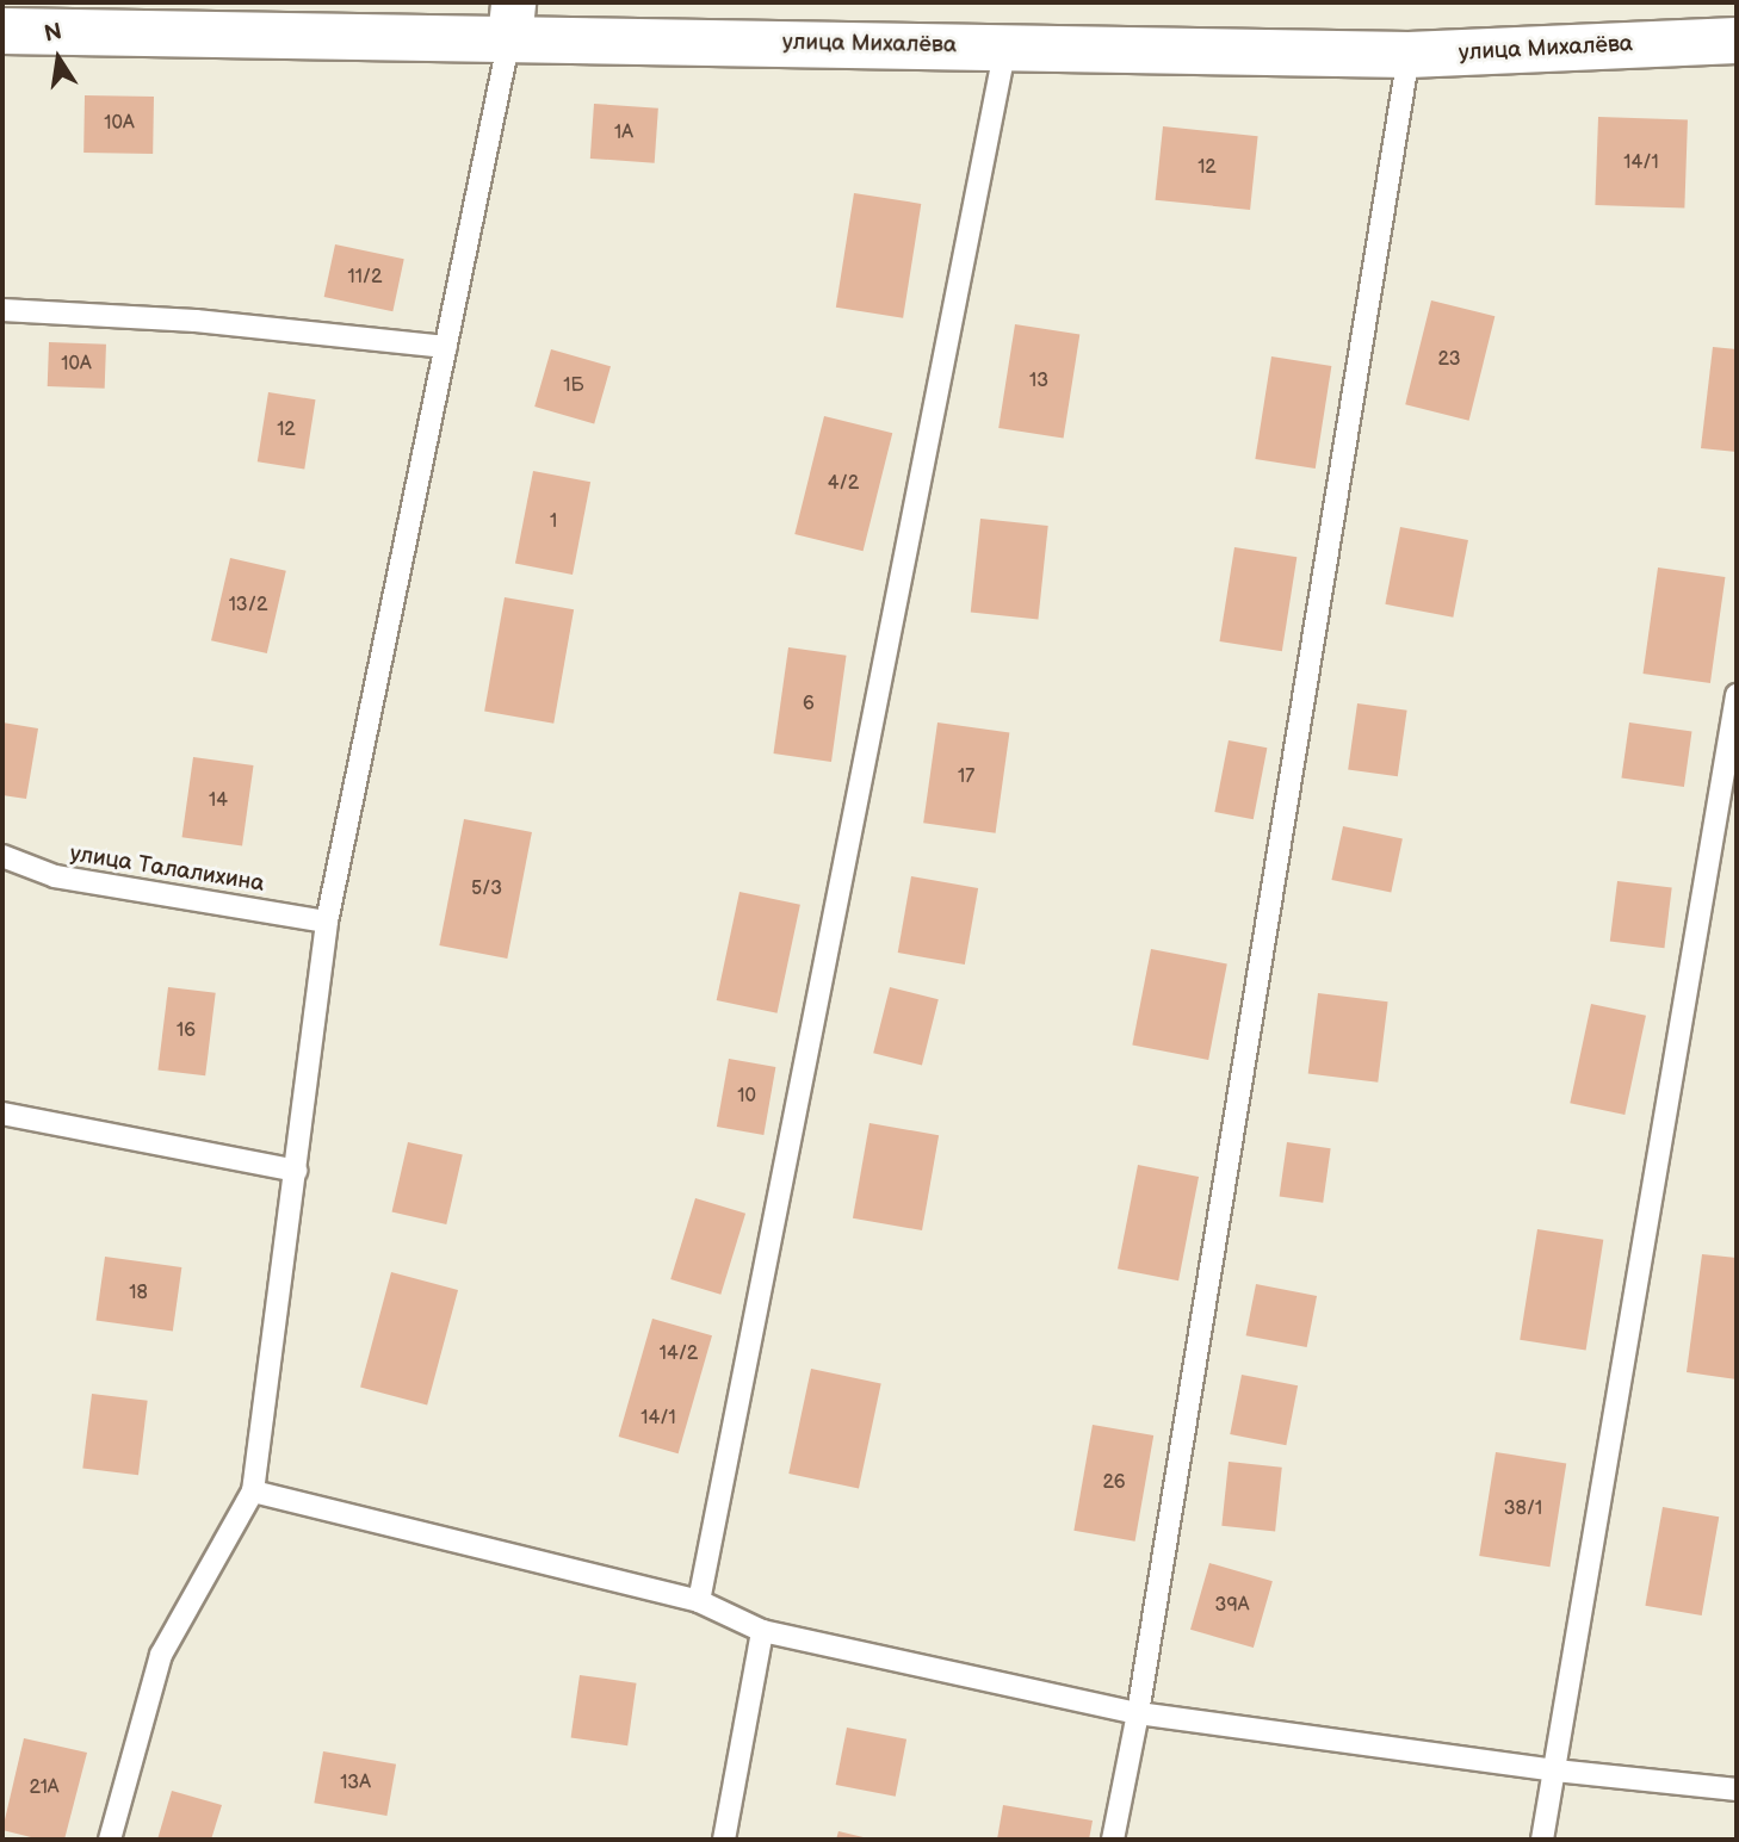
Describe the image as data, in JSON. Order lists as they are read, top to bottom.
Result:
{
  "streets": {
    "street": ["улица Михалёва"],
    "lane": ["улица Талалихина"]
  },
  "house_numbers": [
    "10А",
    "1А",
    "14/1",
    "12",
    "11/2",
    "23",
    "10А",
    "13",
    "1Б",
    "12",
    "4/2",
    "1",
    "13/2",
    "6",
    "17",
    "14",
    "5/3",
    "16",
    "10",
    "18",
    "14/2",
    "14/1",
    "26",
    "38/1",
    "39А",
    "13А",
    "21А"
  ],
  "north": "top"
}
